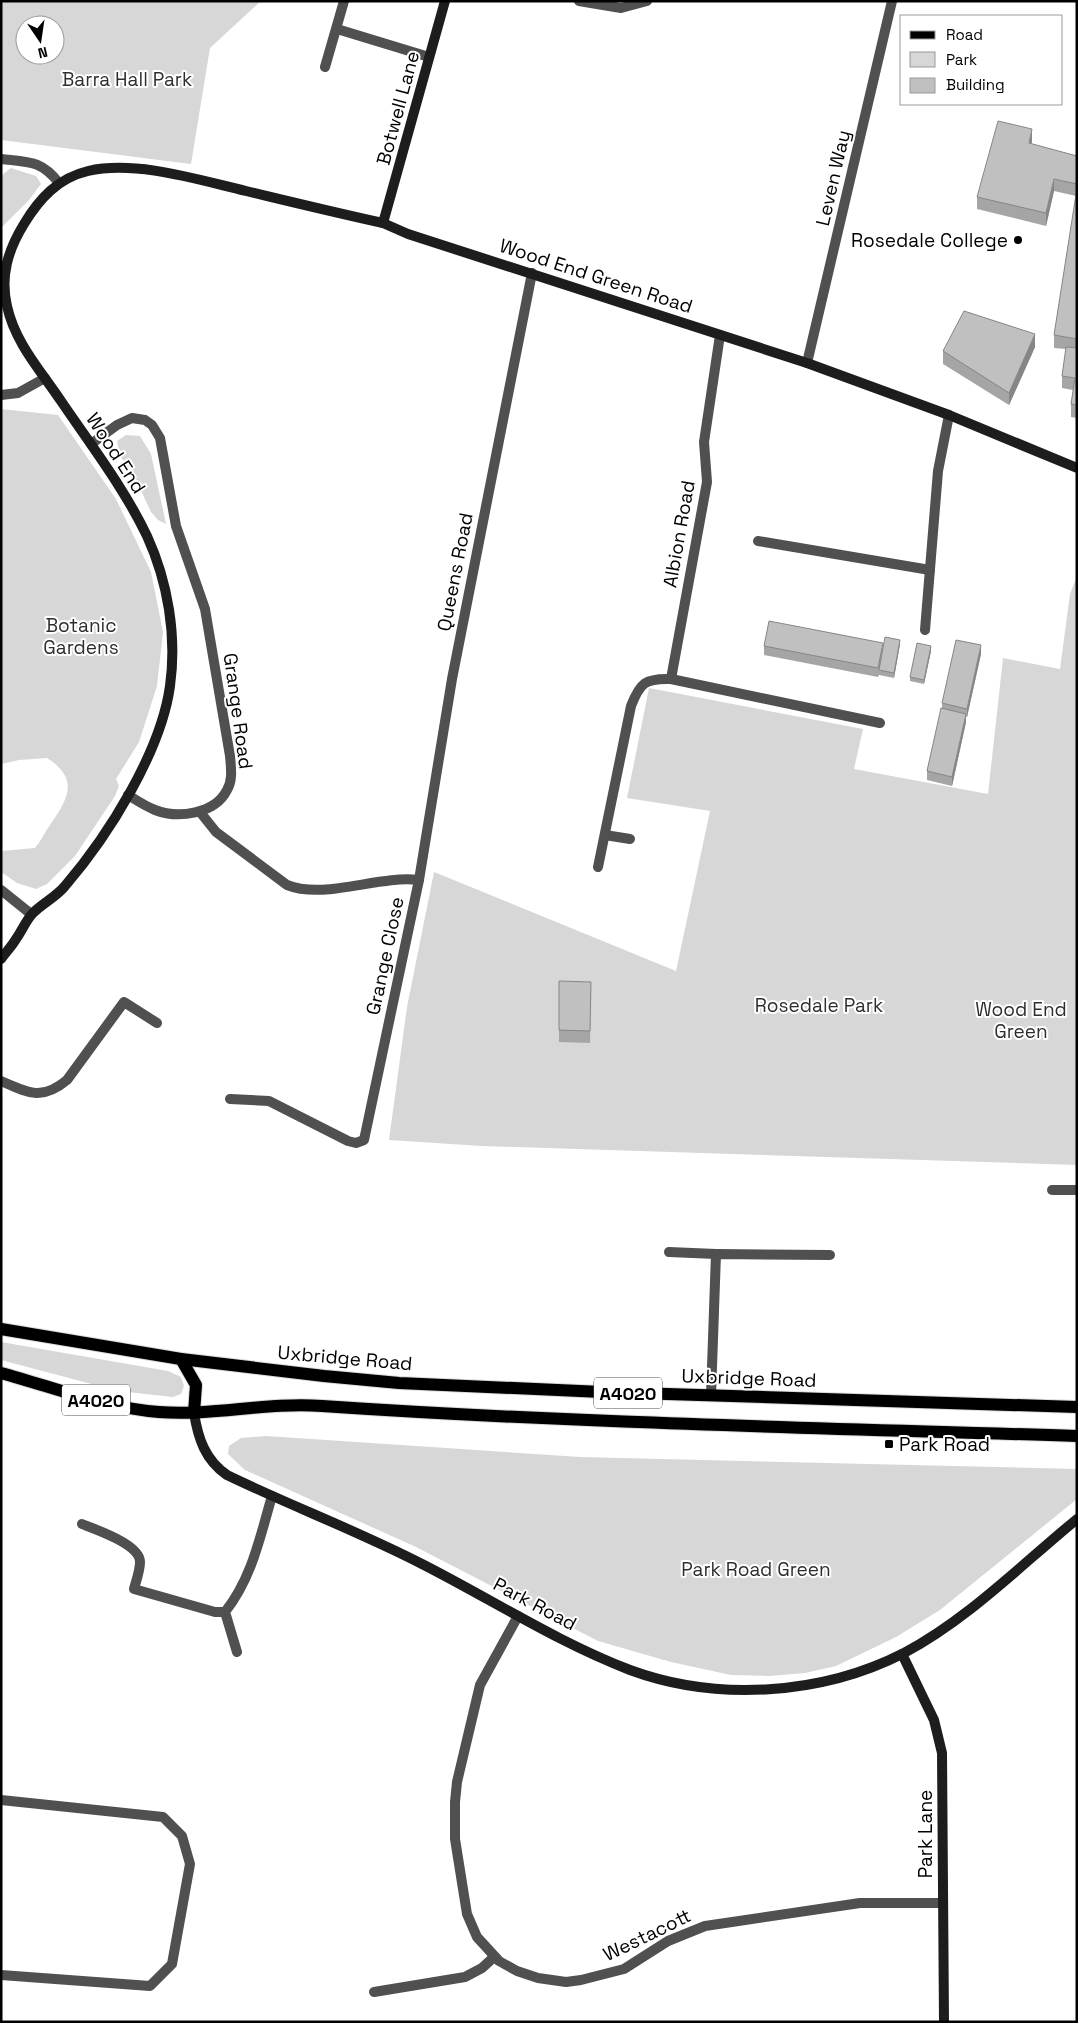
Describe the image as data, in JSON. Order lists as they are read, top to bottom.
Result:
{
  "streets": {
    "main road": ["Uxbridge Road", "A4020"],
    "street": [
      "Botwell Lane",
      "Leven Way",
      "Wood End Green Road",
      "Wood End",
      "Albion Road",
      "Queens Road",
      "Grange Road",
      "Grange Close",
      "Park Road",
      "Park Lane",
      "Westacott"
    ]
  },
  "crossings": [
    ["Botwell Lane", "Wood End Green Road"],
    ["Leven Way", "Wood End Green Road"],
    ["Wood End Green Road", "Wood End"],
    ["Wood End Green Road", "Albion Road"],
    ["Wood End Green Road", "Queens Road"],
    ["Wood End", "Grange Road"],
    ["Queens Road", "Grange Close"],
    ["Grange Road", "Grange Close"],
    ["A4020", "Park Road"],
    ["Park Road", "Park Lane"],
    ["Park Road", "Westacott"],
    ["Park Lane", "Westacott"]
  ],
  "parks": [
    "Barra Hall Park",
    "Botanic Gardens",
    "Rosedale Park",
    "Wood End Green",
    "Park Road Green"
  ],
  "places": {
    "other": ["Rosedale College"],
    "transit": ["Park Road"]
  },
  "legend": ["Road", "Park", "Building"],
  "north": "bottom"
}
